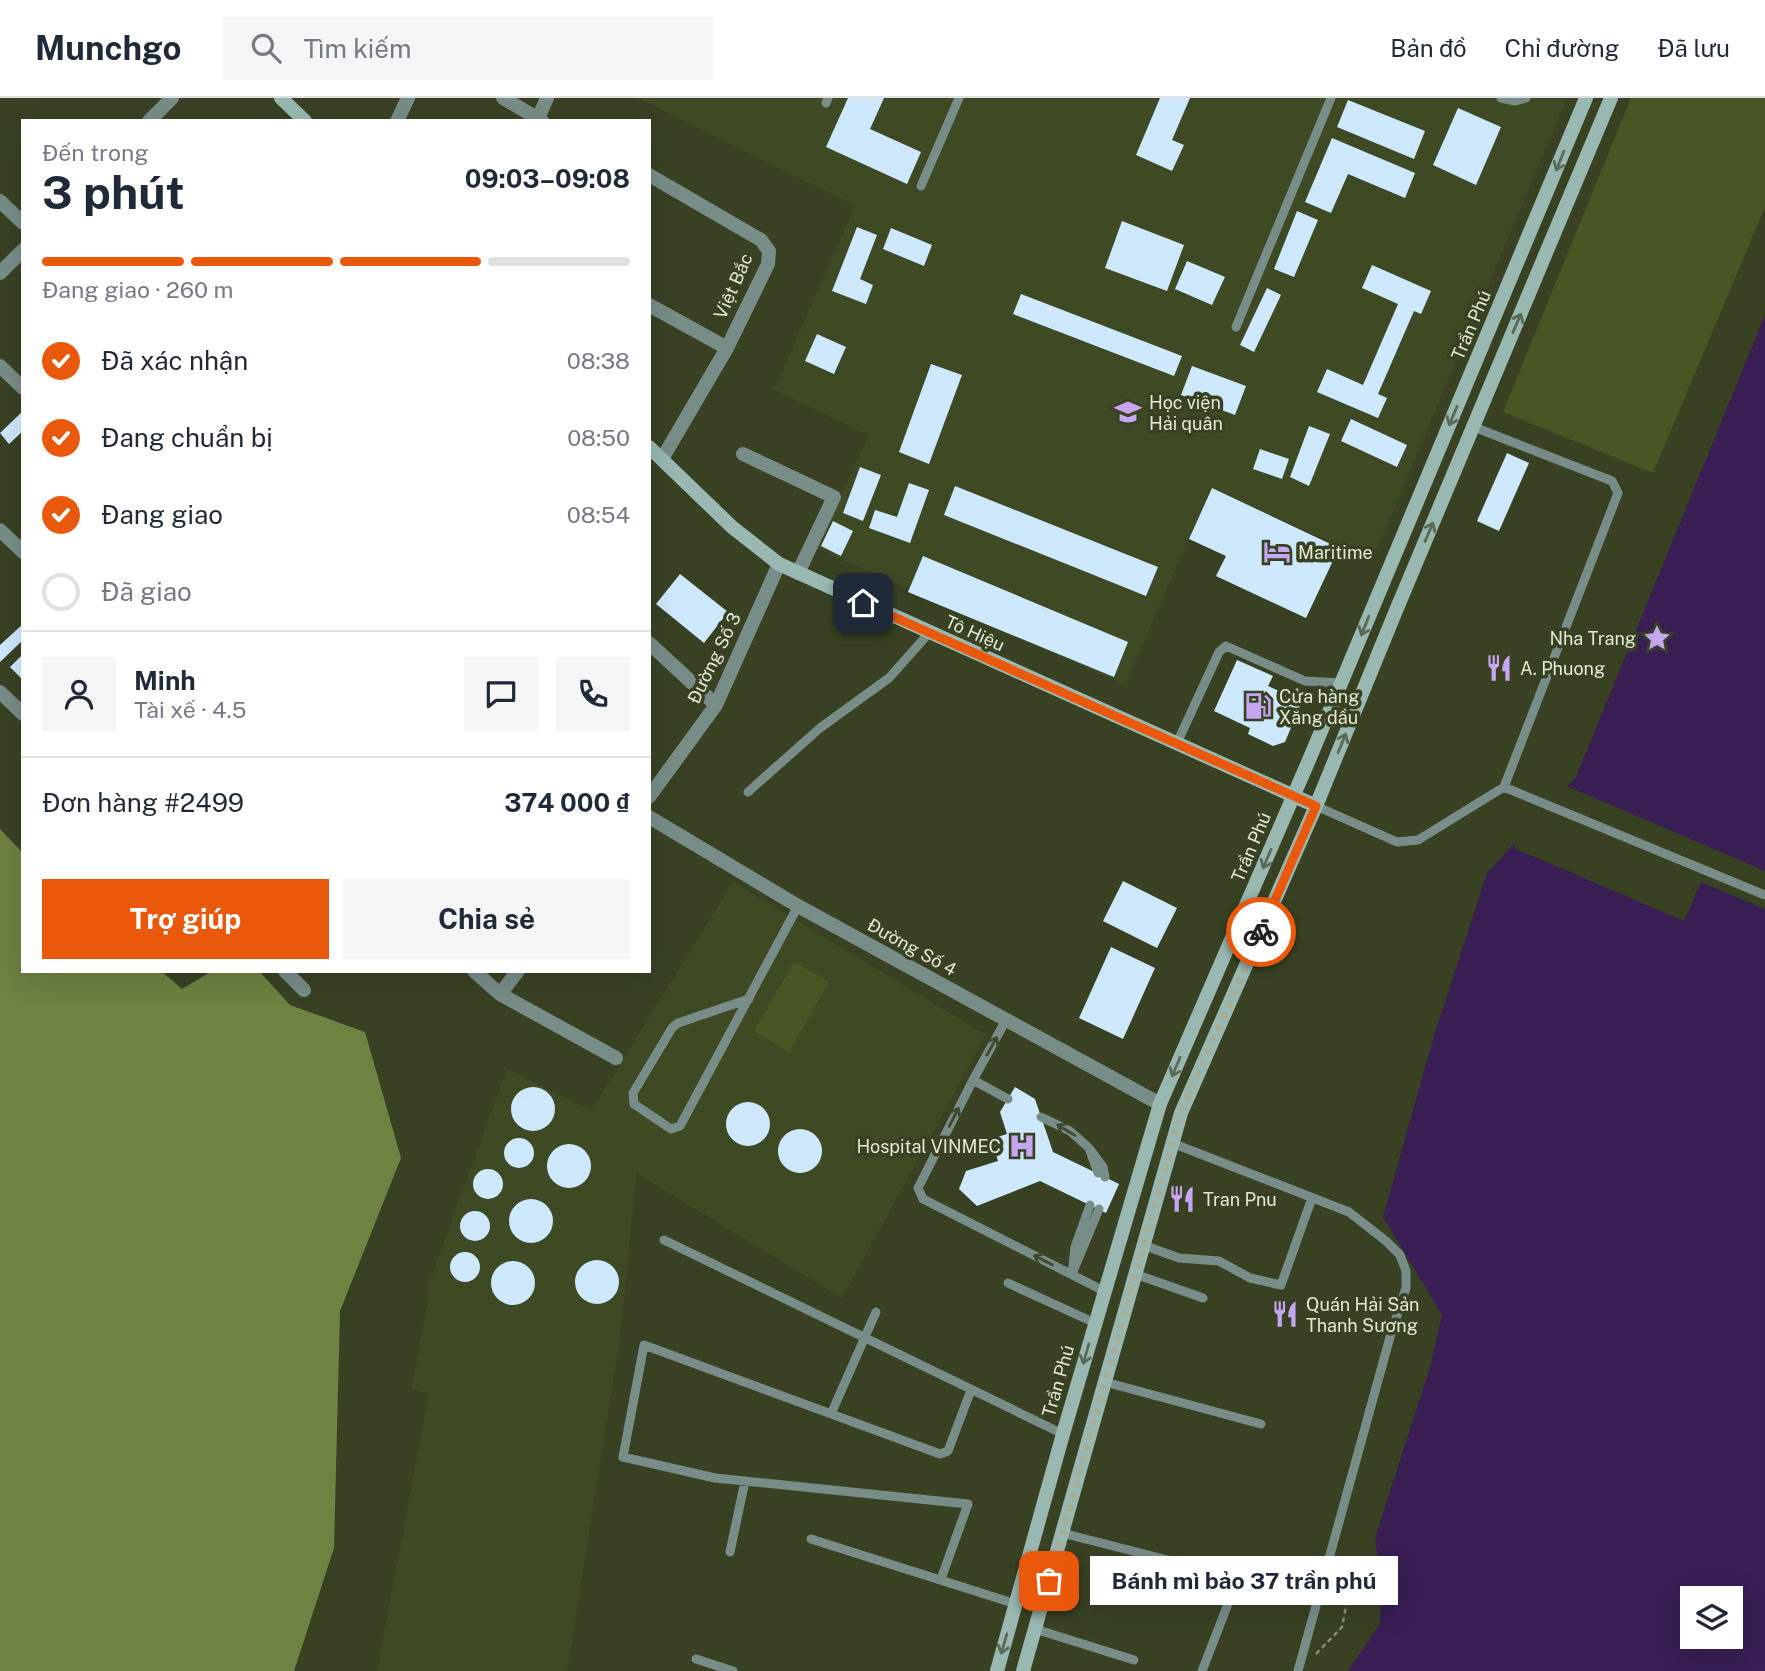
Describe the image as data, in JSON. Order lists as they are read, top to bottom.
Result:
{
  "streets": {
    "main road": ["Trần Phú", "Tô Hiệu"],
    "street": ["Việt Bắc", "Đường Số 3", "Đường Số 4"]
  },
  "crossings": [
    ["Việt Bắc", "Tô Hiệu"],
    ["Trần Phú", "Tô Hiệu"],
    ["Trần Phú", "Đường Số 4"],
    ["Tô Hiệu", "Đường Số 3"]
  ],
  "places": {
    "school or university": ["Học viện Hải quân"],
    "hotel": ["Maritime"],
    "place": ["Nha Trang"],
    "restaurant": ["A. Phuong", "Tran Pnu", "Quán Hải Sản Thanh Sương"],
    "fuel station": ["Cửa hàng Xăng dầu"],
    "hospital": ["Hospital VINMEC"],
    "other": ["Bánh mì bảo 37 trần phú"]
  },
  "page": {
    "header": "Munchgo",
    "search": "Tìm kiếm",
    "nav": ["Bản đồ", "Chỉ đường", "Đã lưu"],
    "heading": ["3 phút", "Đến trong", "09:03–09:08"],
    "panel": [
      "Minh",
      "Tài xế · 4.5",
      "Đơn hàng #2499",
      "374 000 ₫"
    ],
    "bar": "Đang giao · 260 m",
    "list": [
      ["Đã xác nhận", "08:38"],
      ["Đang chuẩn bị", "08:50"],
      ["Đang giao", "08:54"],
      "Đã giao"
    ],
    "buttons": ["Trợ giúp", "Chia sẻ"],
    "bubble": "Bánh mì bảo 37 trần phú"
  }
}
